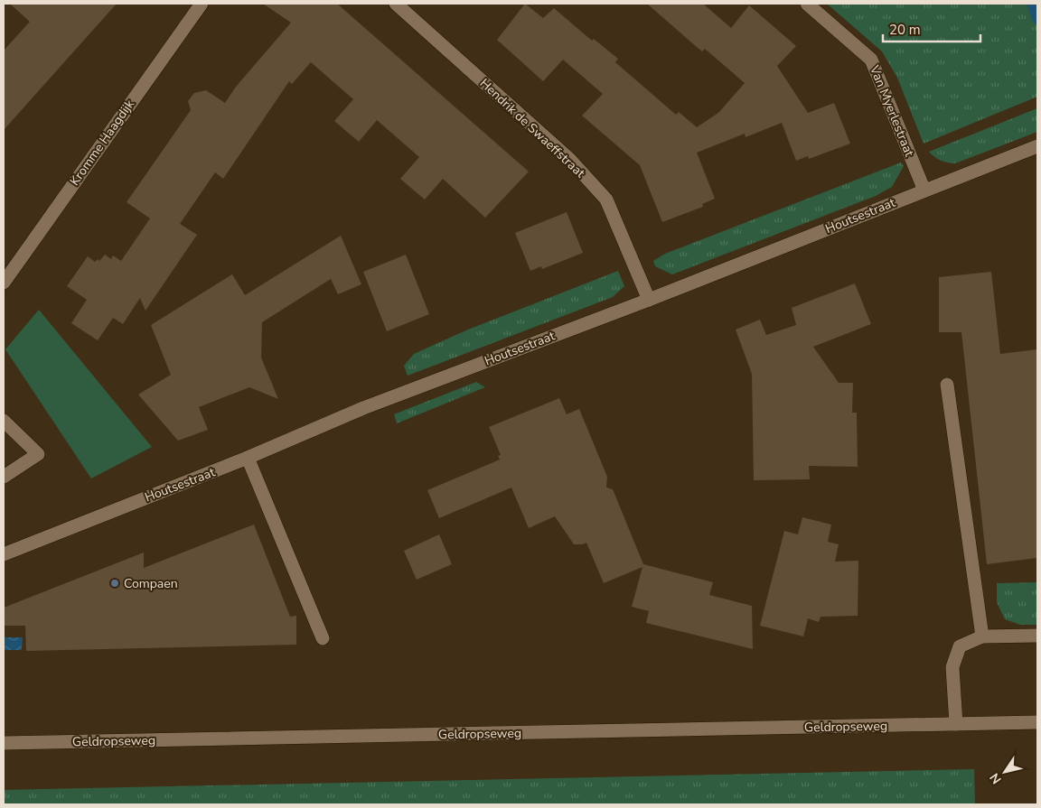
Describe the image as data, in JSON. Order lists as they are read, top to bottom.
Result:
{
  "streets": {
    "street": [
      "Van Myerlestraat",
      "Hendrik de Swaeffstraat",
      "Kromme Haagdijk",
      "Houtsestraat",
      "Geldropseweg"
    ]
  },
  "crossings": [
    ["Van Myerlestraat", "Houtsestraat"],
    ["Hendrik de Swaeffstraat", "Houtsestraat"]
  ],
  "places": ["Compaen"],
  "scale_bar": "20 m",
  "north": "bottom left"
}
